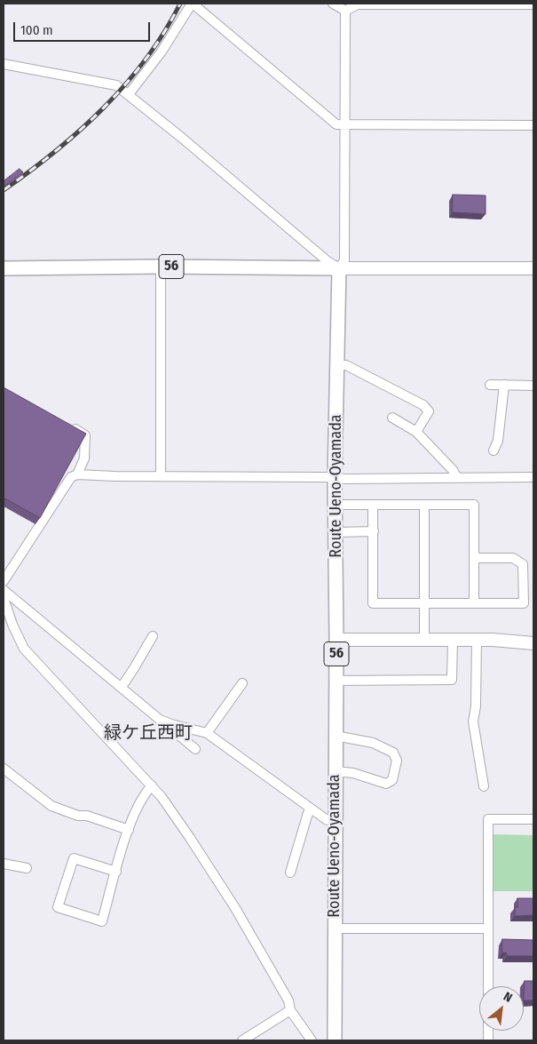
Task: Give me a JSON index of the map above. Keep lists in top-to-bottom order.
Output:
{
  "streets": {
    "main road": ["56", "Route Ueno-Oyamada"]
  },
  "crossings": [
    ["56", "Route Ueno-Oyamada"]
  ],
  "districts": ["緑ケ丘西町"],
  "scale_bar": "100 m",
  "north": "top right"
}
